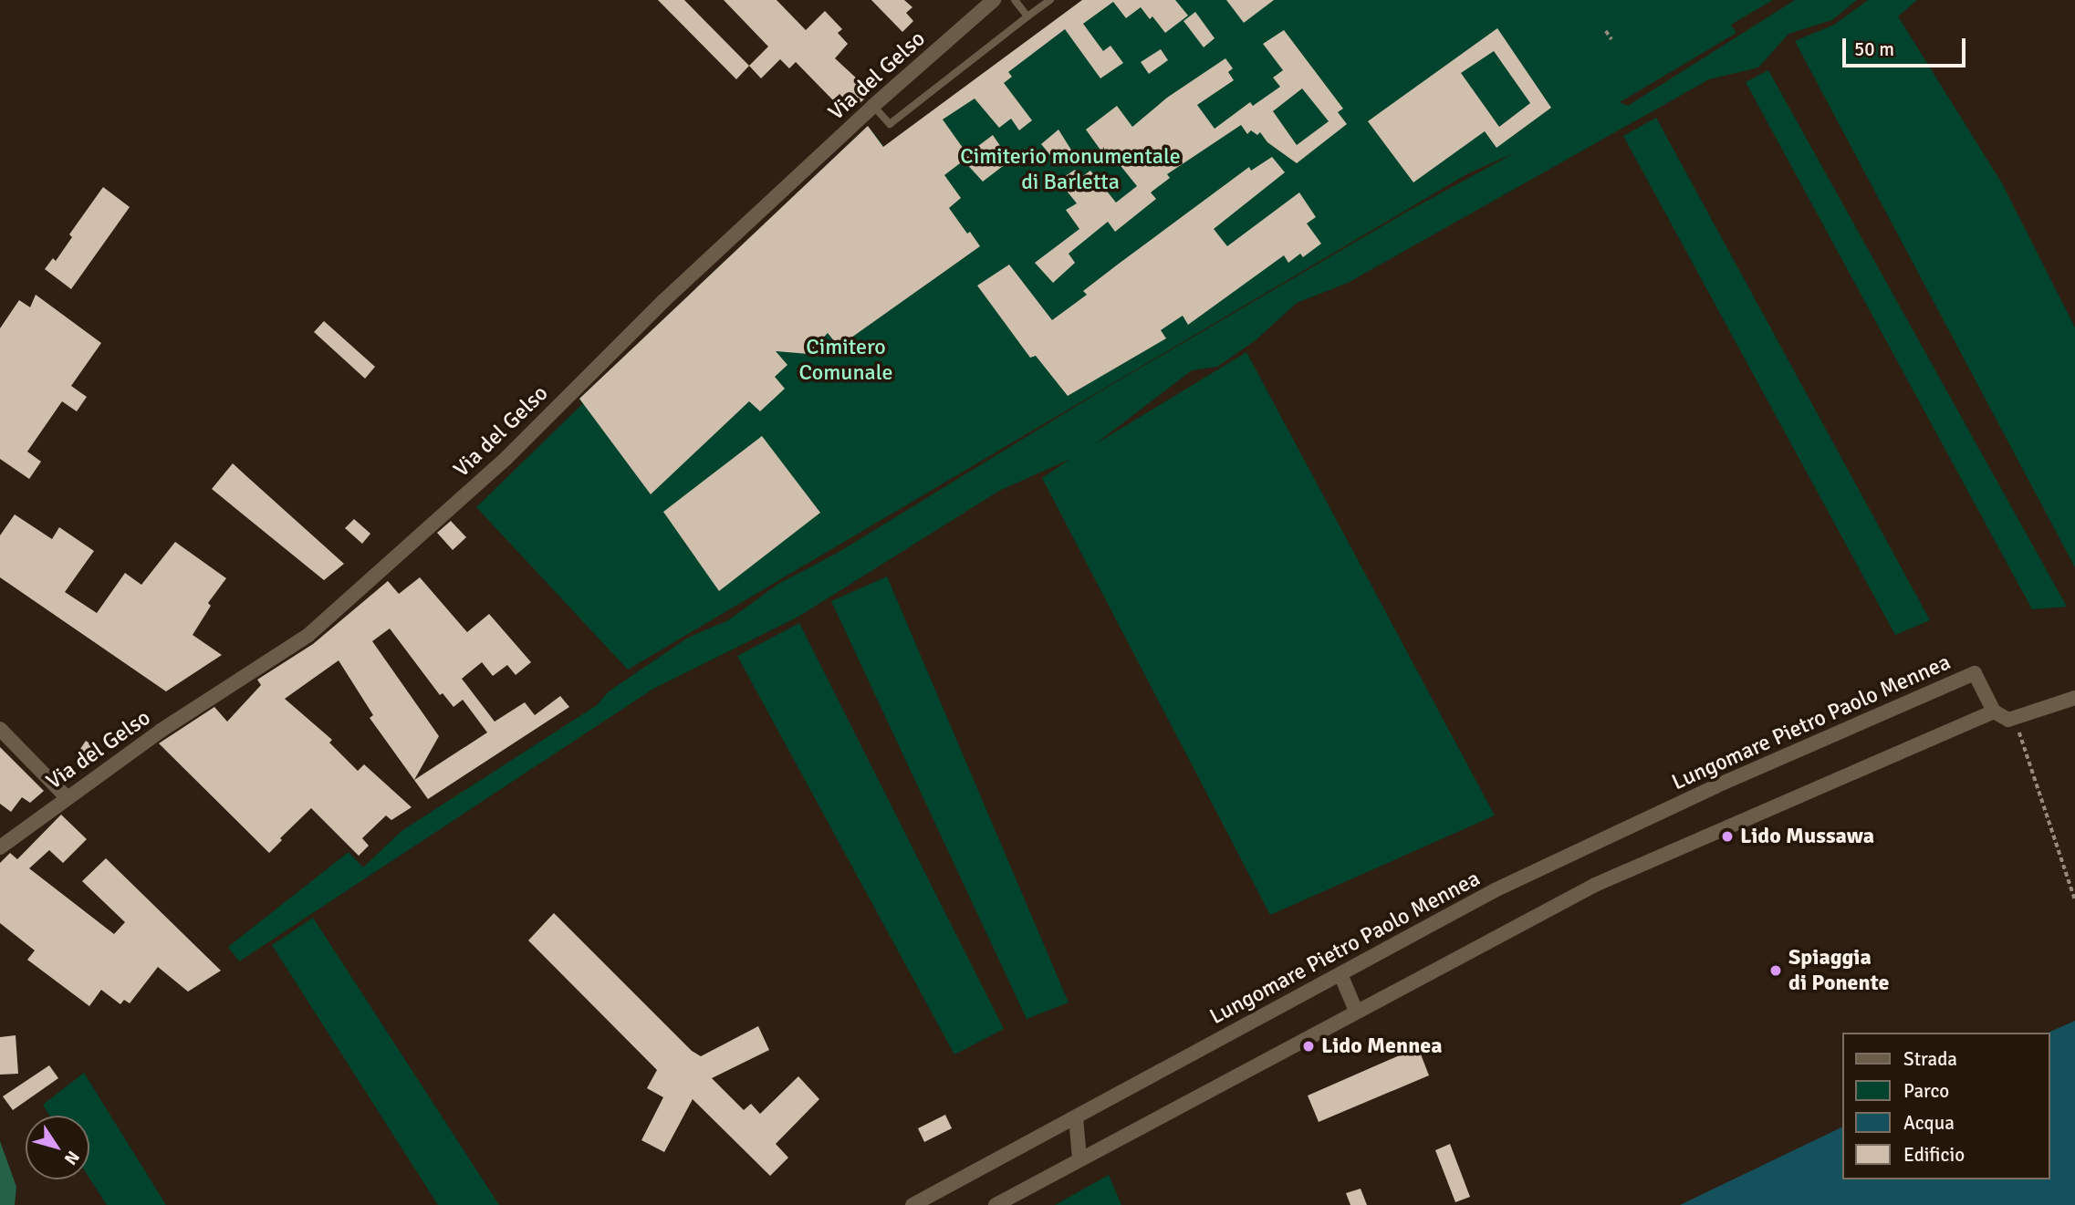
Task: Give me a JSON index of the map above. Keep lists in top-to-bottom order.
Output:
{
  "streets": {
    "street": ["Via del Gelso", "Lungomare Pietro Paolo Mennea"]
  },
  "parks": ["Cimiterio monumentale di Barletta", "Cimitero Comunale"],
  "places": ["Lido Mussawa", "Spiaggia di Ponente", "Lido Mennea"],
  "legend": [
    "Strada",
    "Parco",
    "Acqua",
    "Edificio"
  ],
  "scale_bar": "50 m",
  "north": "bottom right"
}
